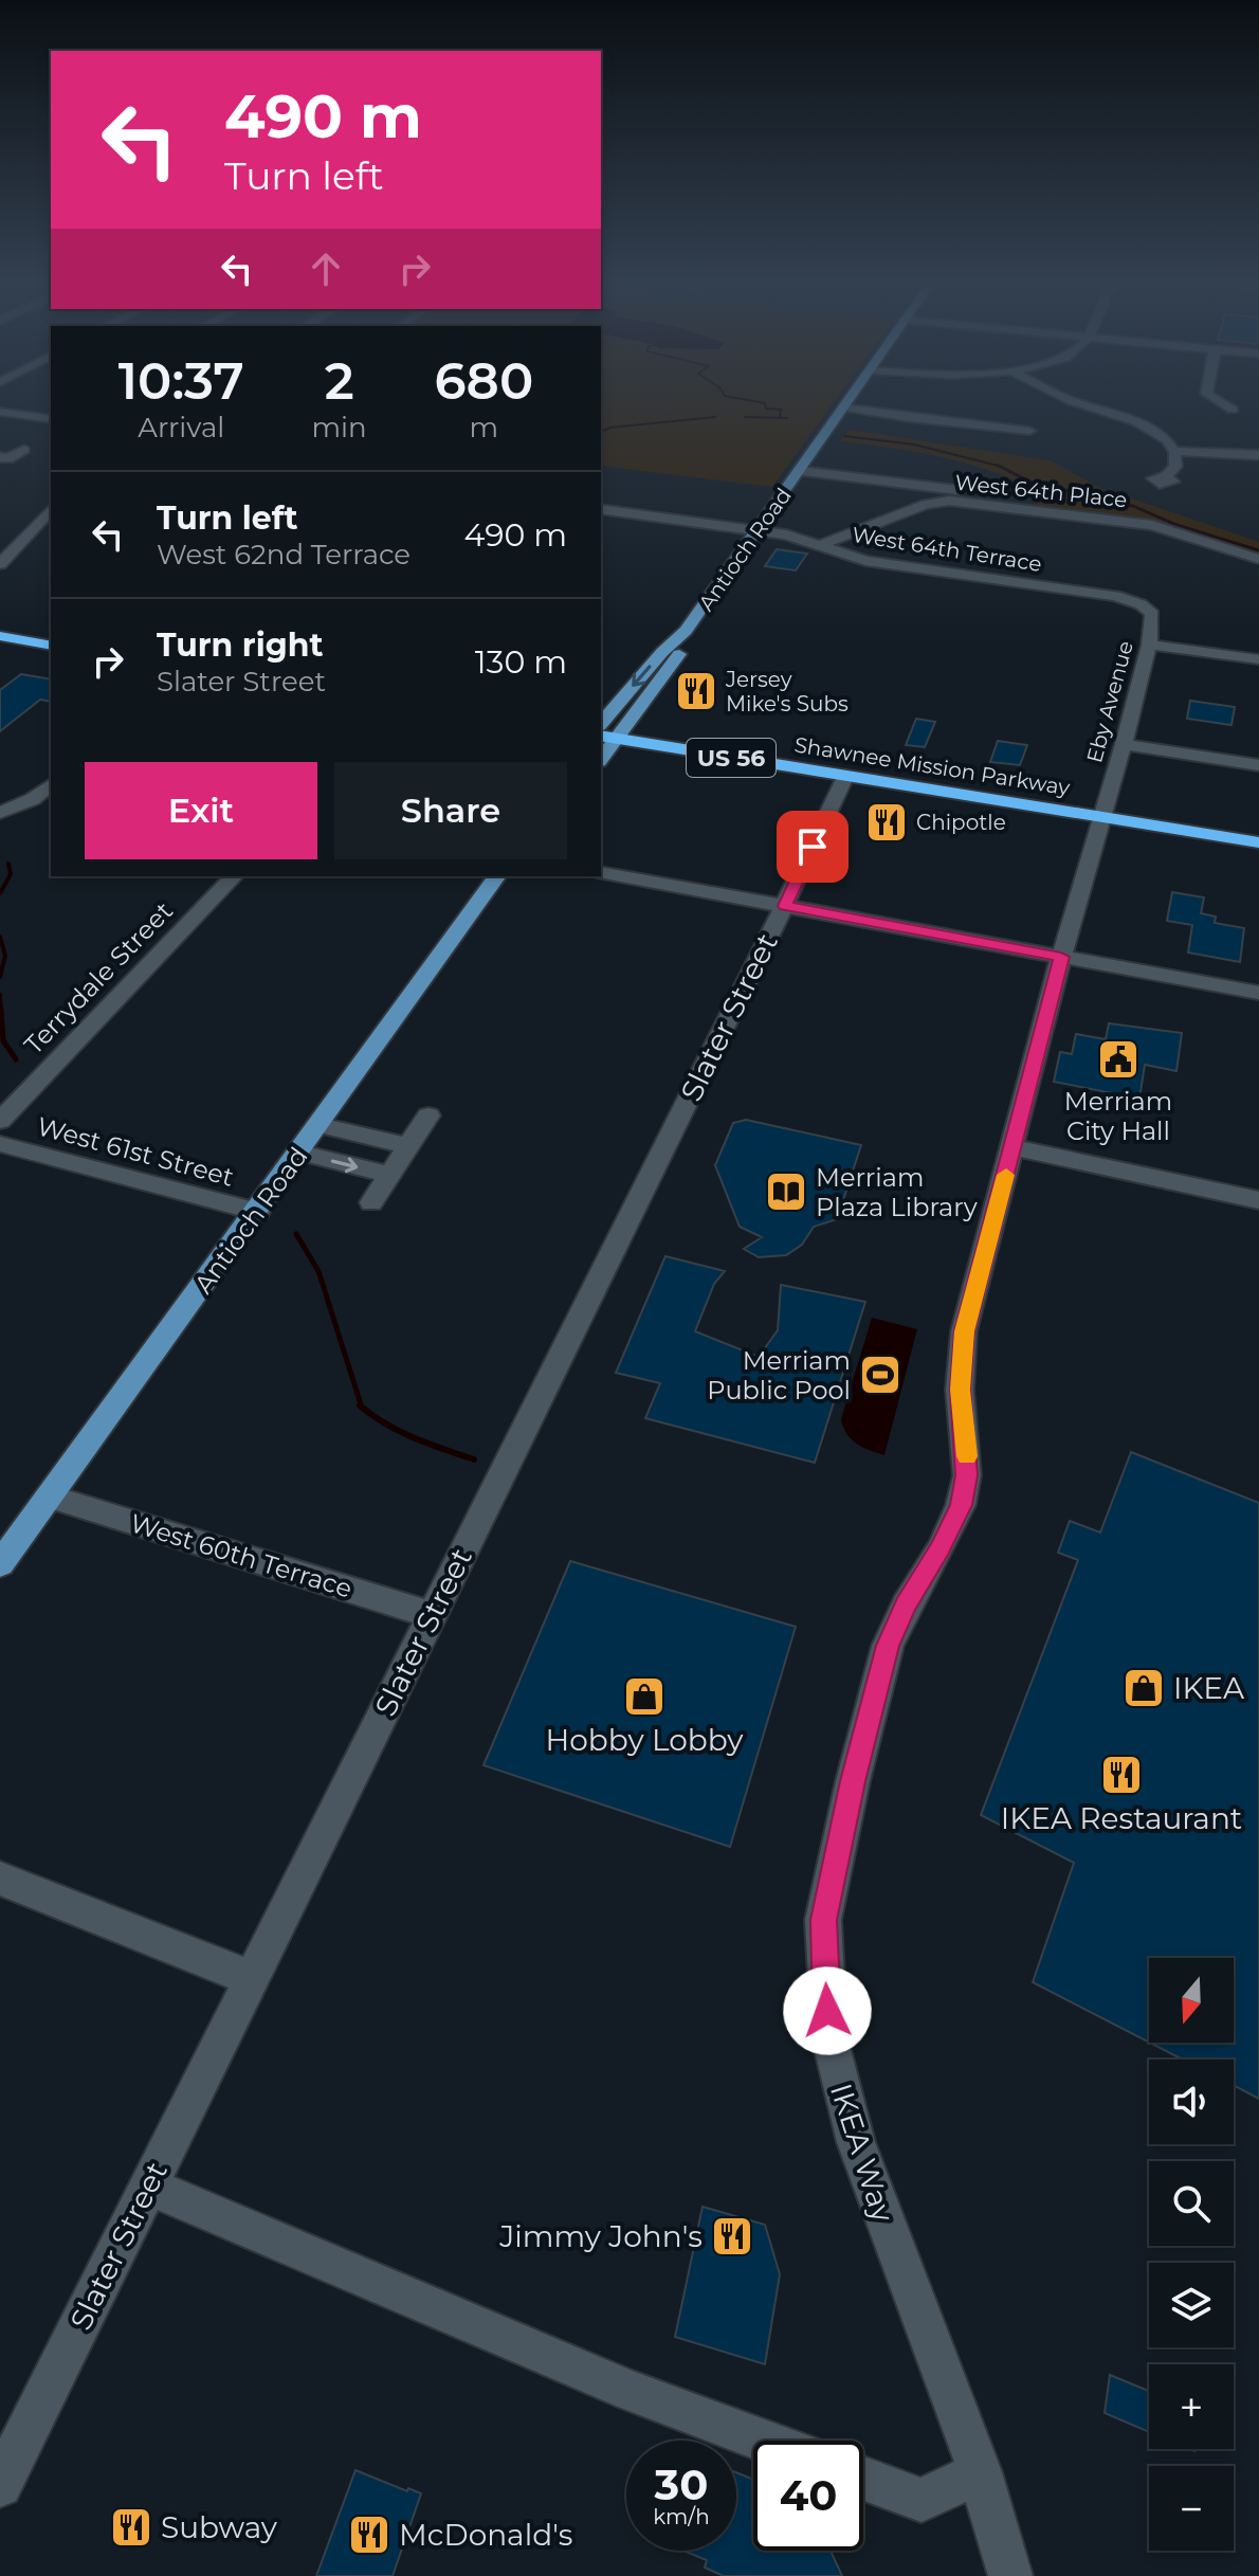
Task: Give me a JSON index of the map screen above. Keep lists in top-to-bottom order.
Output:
{
  "streets": {
    "highway": ["US 56", "Shawnee Mission Parkway"],
    "main road": ["Antioch Road"],
    "street": [
      "West 64th Place",
      "West 64th Terrace",
      "Eby Avenue",
      "Terrydale Street",
      "Slater Street",
      "West 61st Street",
      "West 60th Terrace",
      "IKEA Way"
    ]
  },
  "crossings": [
    ["West 64th Place", "West 64th Terrace"],
    ["Antioch Road", "West 64th Terrace"],
    ["Antioch Road", "Shawnee Mission Parkway"],
    ["Antioch Road", "West 61st Street"],
    ["Antioch Road", "West 60th Terrace"],
    ["West 64th Terrace", "Eby Avenue"],
    ["Eby Avenue", "Shawnee Mission Parkway"],
    ["Eby Avenue", "IKEA Way"],
    ["Shawnee Mission Parkway", "Slater Street"],
    ["Shawnee Mission Parkway", "IKEA Way"],
    ["Slater Street", "West 60th Terrace"]
  ],
  "places": {
    "restaurant": [
      "Jersey Mike's Subs",
      "Chipotle",
      "IKEA Restaurant",
      "Jimmy John's",
      "Subway",
      "McDonald's"
    ],
    "public building": ["Merriam City Hall"],
    "library": ["Merriam Plaza Library"],
    "sports": ["Merriam Public Pool"],
    "shop": ["IKEA", "Hobby Lobby"]
  },
  "north": "bottom",
  "page": {
    "turn": ["490 m", "Turn left"],
    "eta": [
      "10:37",
      "Arrival",
      "2",
      "min",
      "680",
      "m"
    ],
    "list": [
      {
        "name": "Turn left",
        "note": "West 62nd Terrace",
        "value": "490 m"
      },
      {
        "name": "Turn right",
        "note": "Slater Street",
        "value": "130 m"
      }
    ],
    "buttons": ["Exit", "Share"],
    "map_buttons": ["+", "−"],
    "speed": "30 km/h",
    "limit": "40"
  }
}
